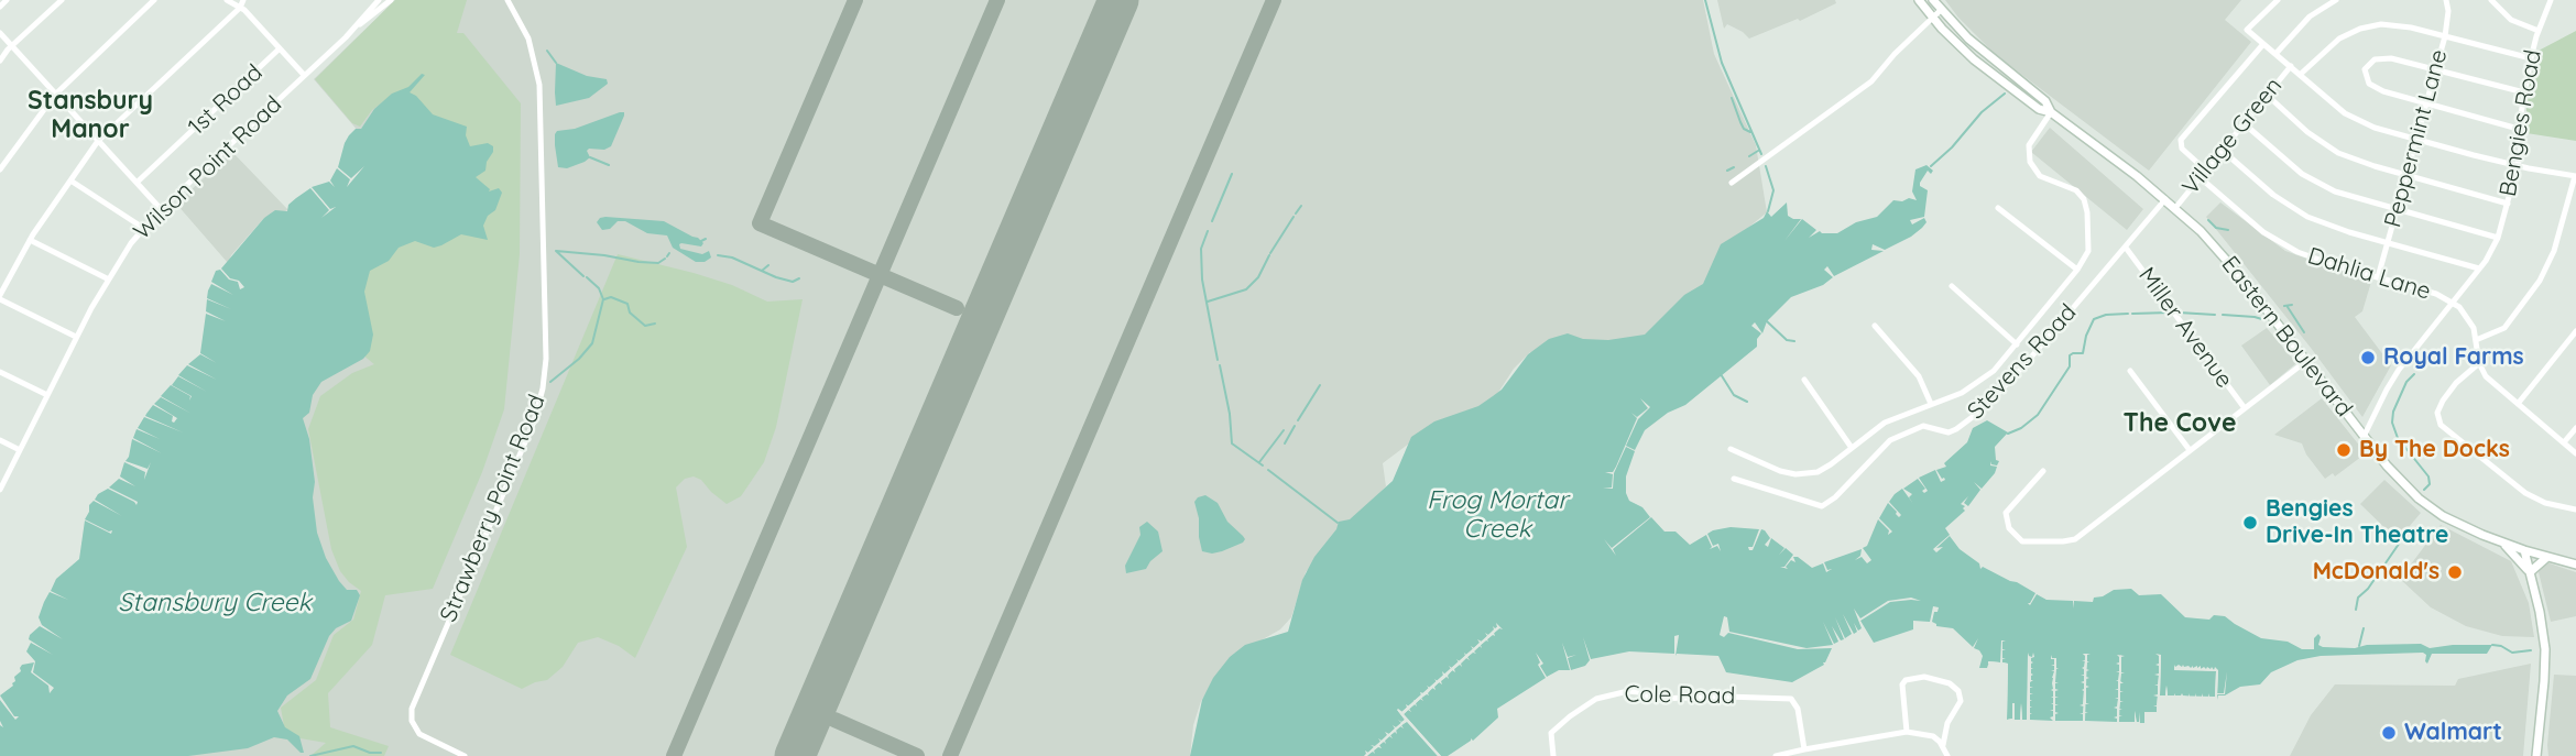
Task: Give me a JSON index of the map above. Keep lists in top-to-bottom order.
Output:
{
  "streets": {
    "main road": ["Eastern Boulevard"],
    "street": [
      "1st Road",
      "Bengies Road",
      "Village Green",
      "Peppermint Lane",
      "Wilson Point Road",
      "Dahlia Lane",
      "Miller Avenue",
      "Stevens Road",
      "Strawberry Point Road",
      "Cole Road"
    ]
  },
  "crossings": [
    ["Bengies Road", "Dahlia Lane"],
    ["Bengies Road", "Eastern Boulevard"],
    ["Village Green", "Dahlia Lane"],
    ["Village Green", "Eastern Boulevard"],
    ["Peppermint Lane", "Dahlia Lane"],
    ["Miller Avenue", "Stevens Road"],
    ["Eastern Boulevard", "Stevens Road"]
  ],
  "districts": ["Stansbury Manor", "The Cove"],
  "water": ["Frog Mortar Creek", "Stansbury Creek"],
  "places": [
    "Royal Farms",
    "By The Docks",
    "Bengies Drive-In Theatre",
    "McDonald's",
    "Walmart"
  ]
}
